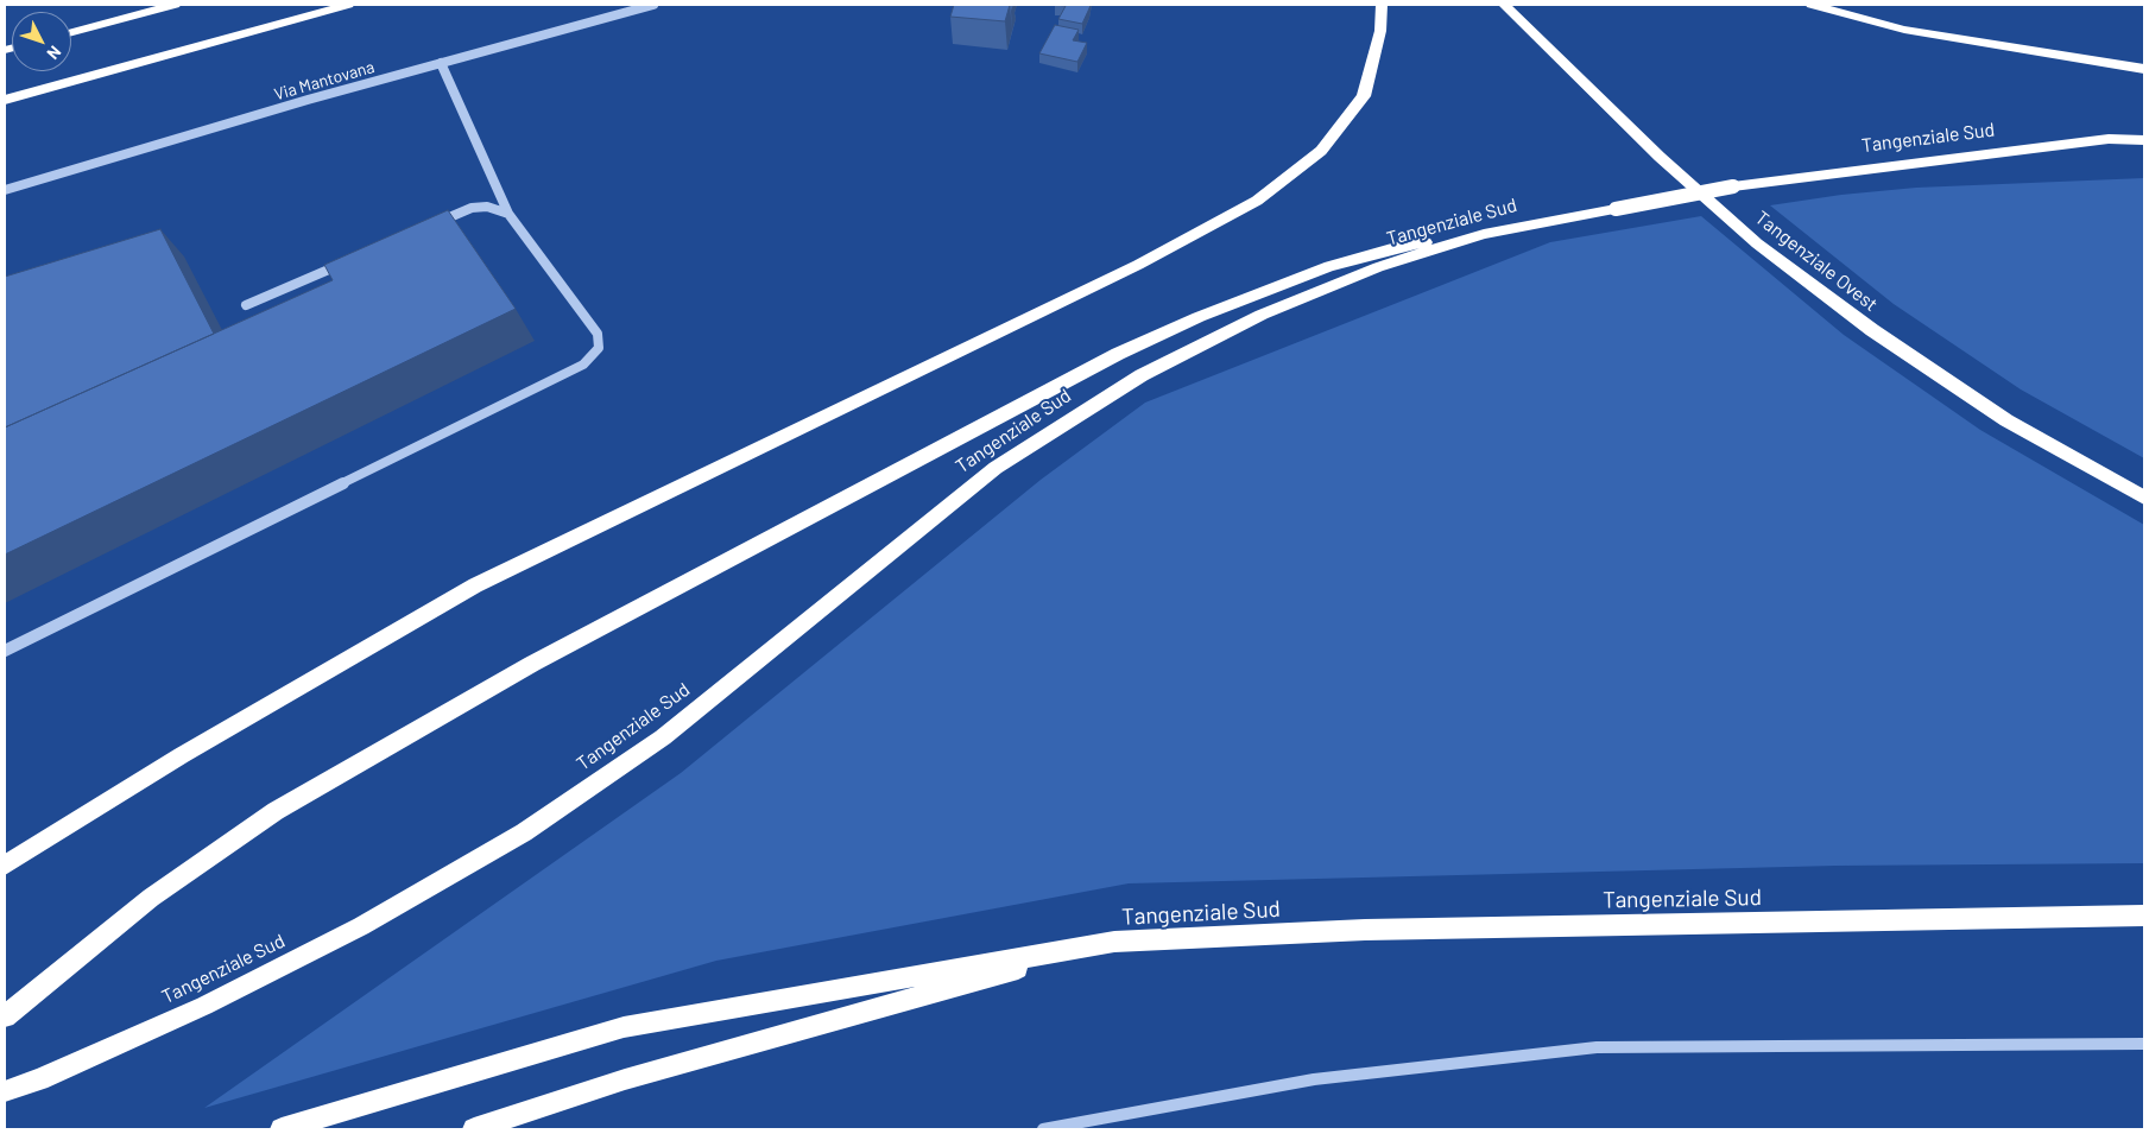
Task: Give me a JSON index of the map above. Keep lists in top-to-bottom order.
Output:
{
  "streets": {
    "highway": ["Tangenziale Sud", "Tangenziale Ovest"],
    "street": ["Via Mantovana"]
  },
  "north": "bottom right"
}
